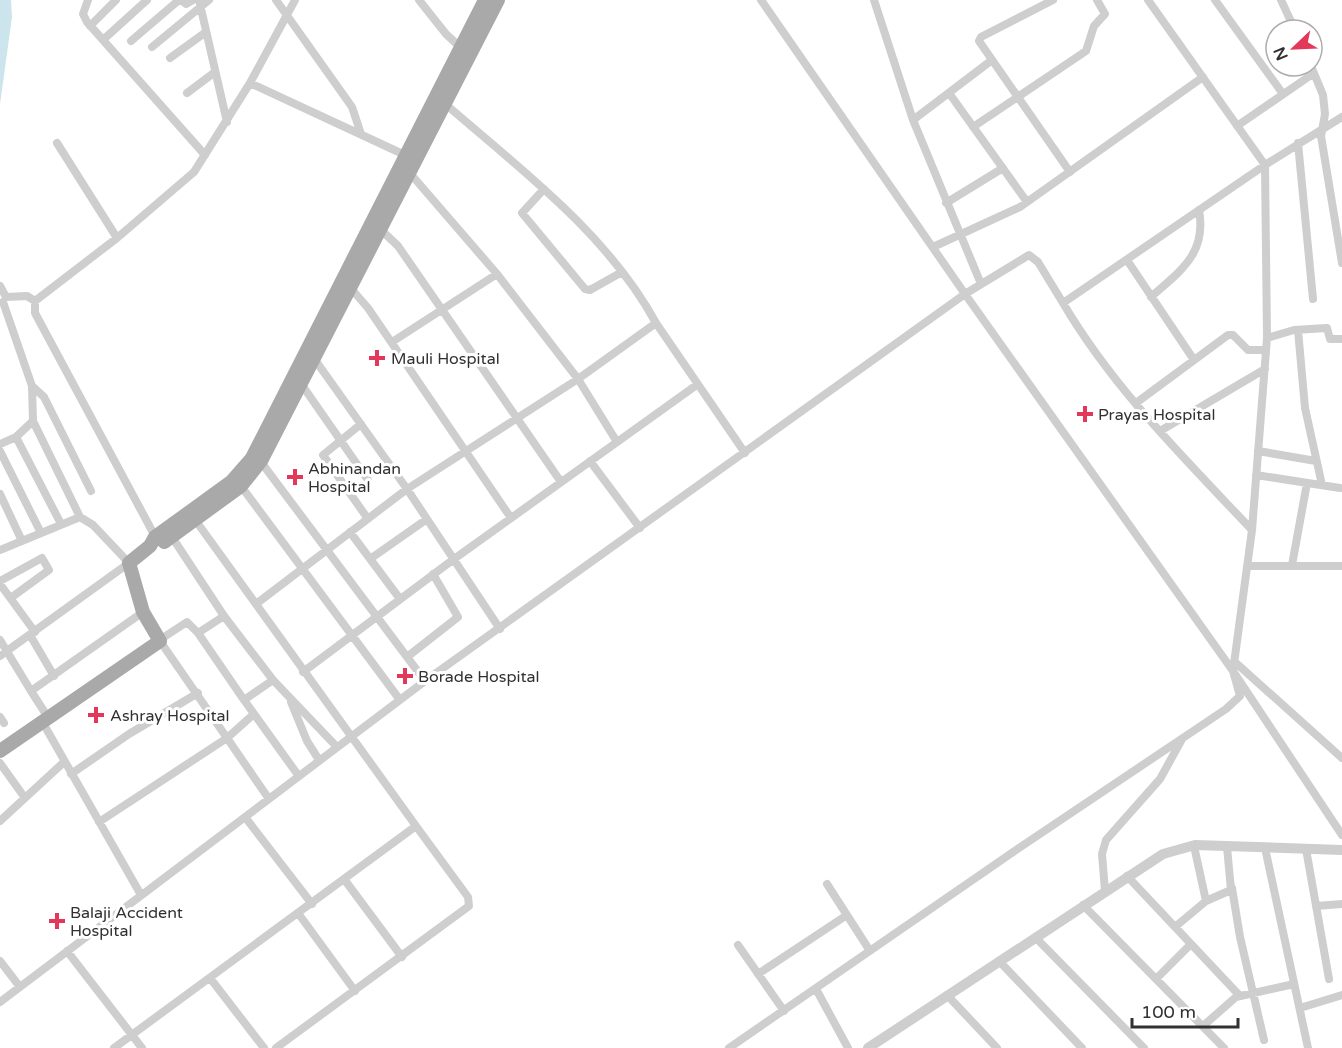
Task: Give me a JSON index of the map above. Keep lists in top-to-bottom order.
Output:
{
  "places": {
    "health": [
      "Mauli Hospital",
      "Prayas Hospital",
      "Abhinandan Hospital",
      "Borade Hospital",
      "Ashray Hospital",
      "Balaji Accident Hospital"
    ]
  },
  "scale_bar": "100 m",
  "north": "bottom left"
}
